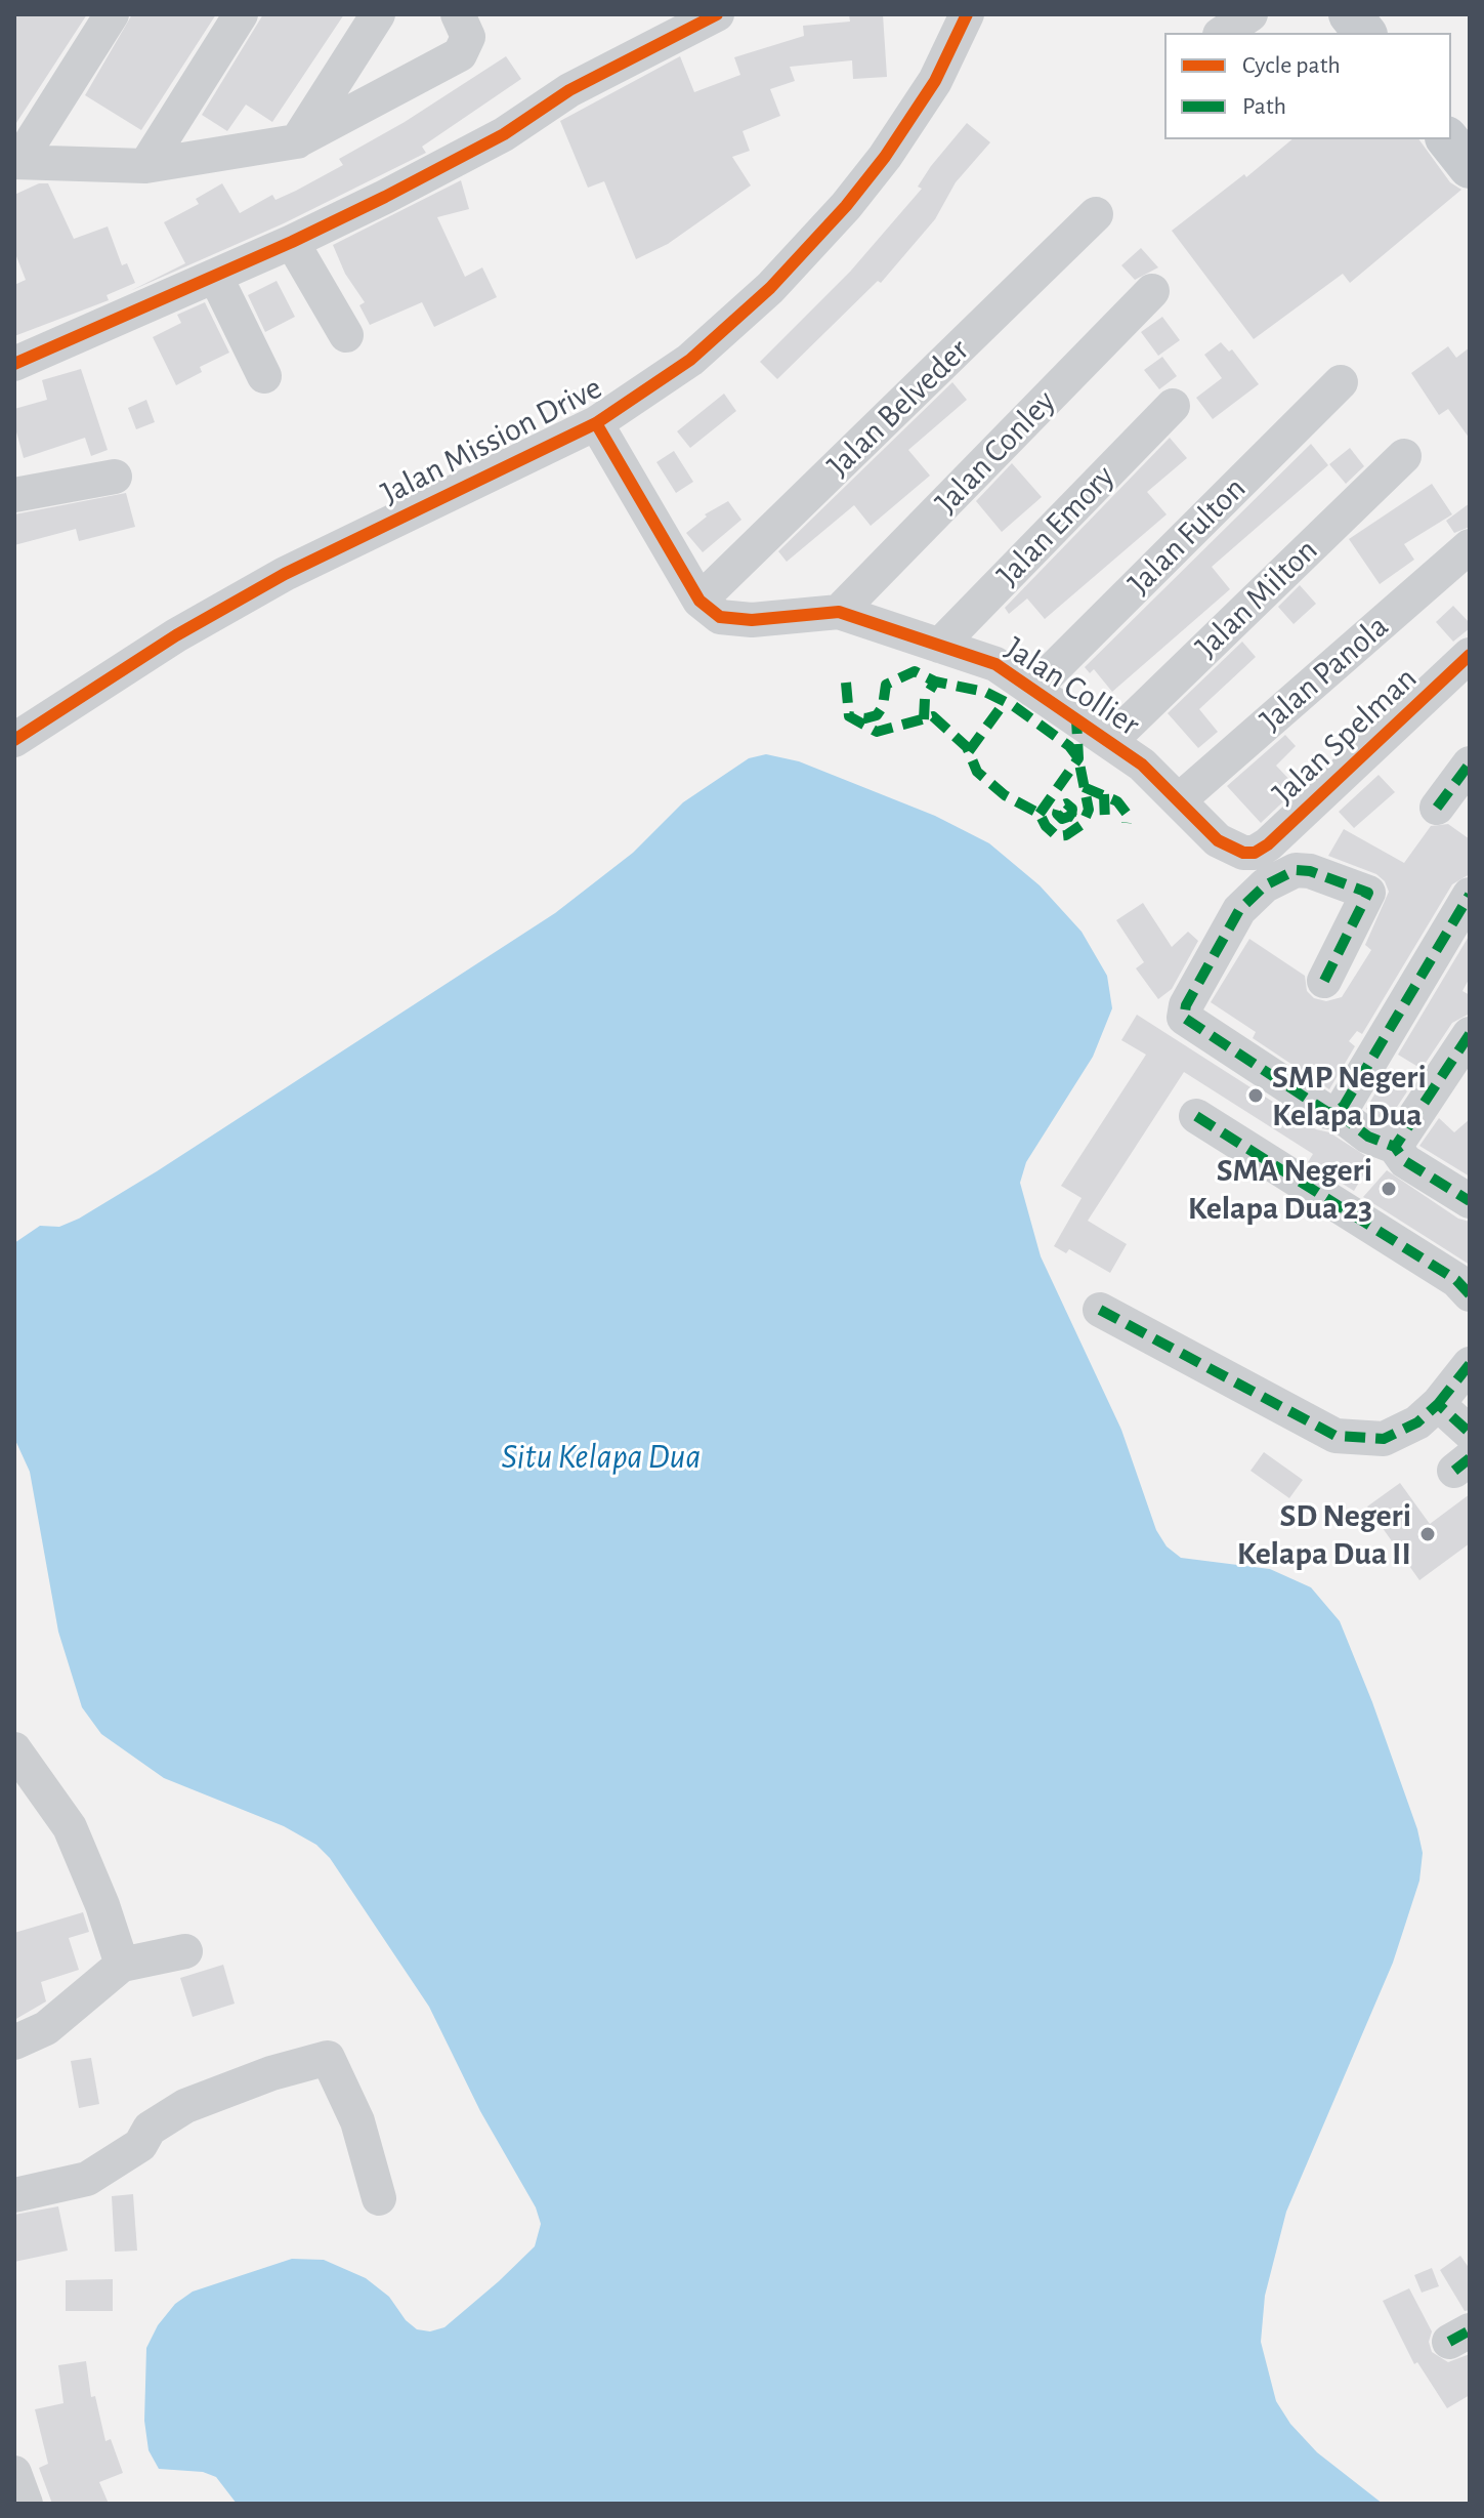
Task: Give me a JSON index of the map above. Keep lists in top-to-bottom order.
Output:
{
  "streets": {
    "street": [
      "Jalan Belveder",
      "Jalan Mission Drive",
      "Jalan Conley",
      "Jalan Emory",
      "Jalan Fulton",
      "Jalan Milton",
      "Jalan Panola",
      "Jalan Collier",
      "Jalan Spelman"
    ]
  },
  "crossings": [
    ["Jalan Belveder", "Jalan Collier"],
    ["Jalan Conley", "Jalan Collier"],
    ["Jalan Emory", "Jalan Collier"],
    ["Jalan Fulton", "Jalan Collier"],
    ["Jalan Milton", "Jalan Collier"],
    ["Jalan Panola", "Jalan Collier"],
    ["Jalan Collier", "Jalan Spelman"]
  ],
  "water": ["Situ Kelapa Dua"],
  "places": ["SMP Negeri Kelapa Dua", "SMA Negeri Kelapa Dua 23", "SD Negeri Kelapa Dua II"],
  "legend": ["Cycle path", "Path"]
}
